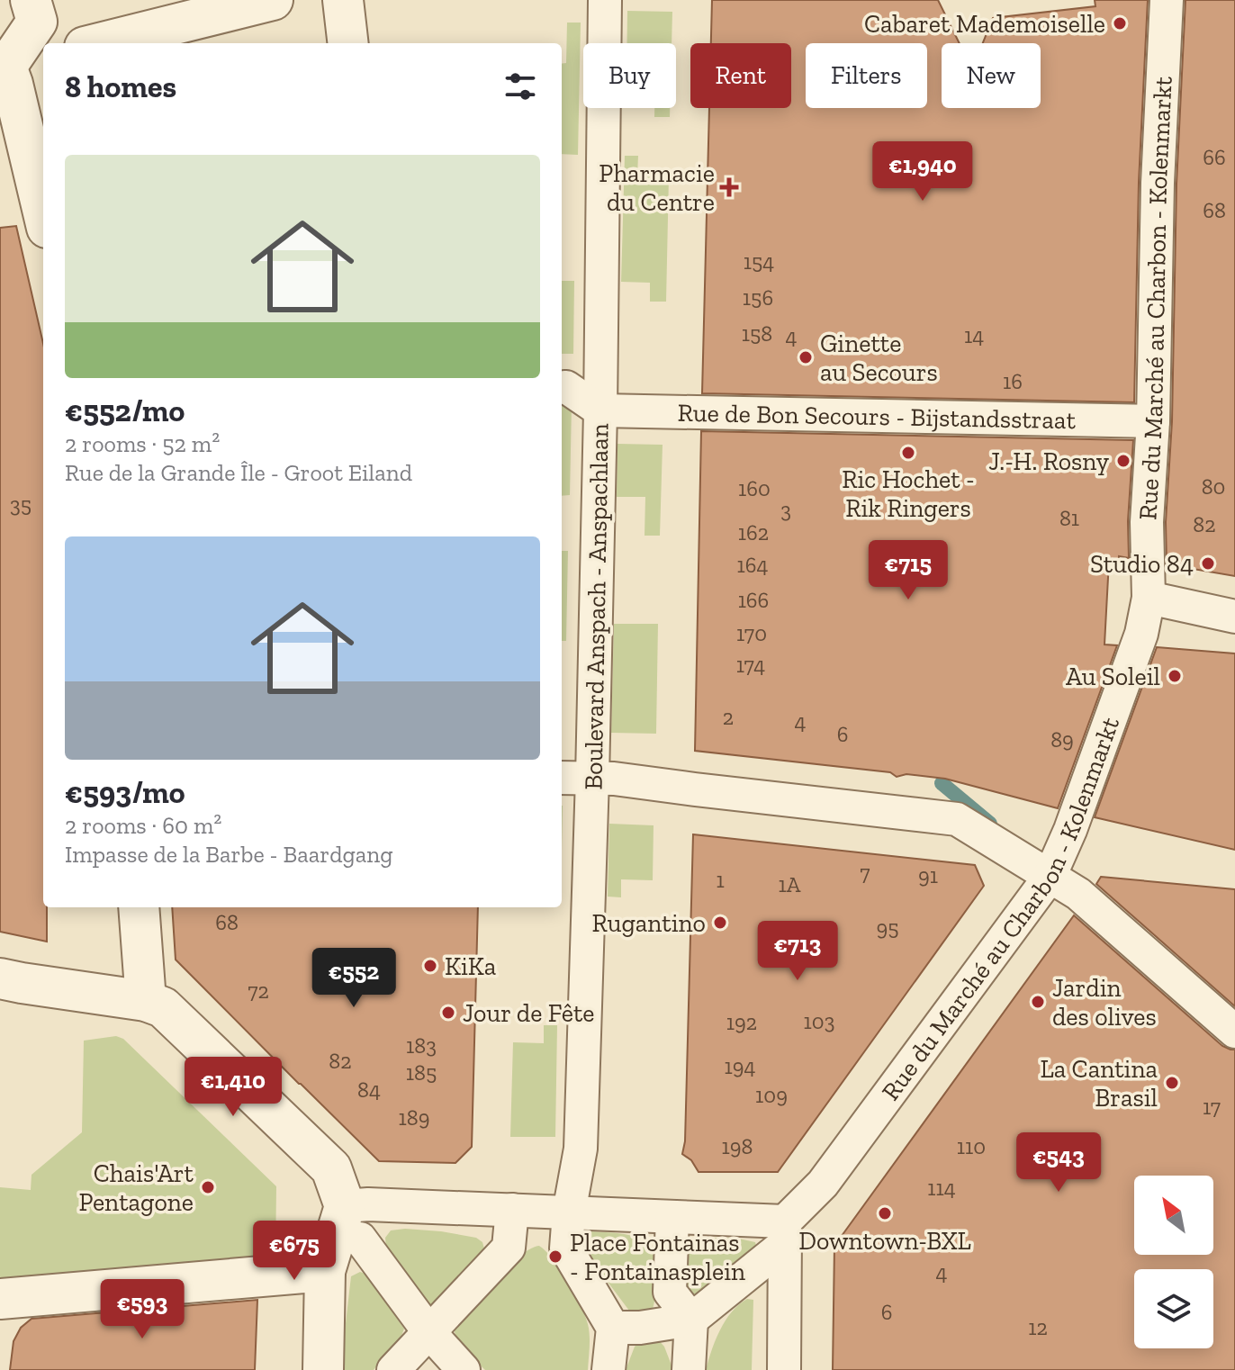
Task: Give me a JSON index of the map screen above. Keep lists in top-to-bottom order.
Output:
{
  "streets": {
    "street": ["Rue du Marché au Charbon - Kolenmarkt", "Rue de Bon Secours - Bijstandsstraat", "Boulevard Anspach - Anspachlaan"]
  },
  "crossings": [
    ["Rue du Marché au Charbon - Kolenmarkt", "Rue de Bon Secours - Bijstandsstraat"],
    ["Rue de Bon Secours - Bijstandsstraat", "Boulevard Anspach - Anspachlaan"]
  ],
  "places": {
    "other": [
      "Cabaret Mademoiselle",
      "Ginette au Secours",
      "Ric Hochet - Rik Ringers",
      "J.-H. Rosny",
      "Studio 84",
      "Au Soleil",
      "Rugantino",
      "KiKa",
      "Jardin des olives",
      "Jour de Fête",
      "La Cantina Brasil",
      "Chais'Art Pentagone",
      "Downtown-BXL",
      "Place Fontainas - Fontainasplein"
    ],
    "health": ["Pharmacie du Centre"]
  },
  "house_numbers": [
    "66",
    "68",
    "154",
    "156",
    "158",
    "14",
    "4",
    "16",
    "80",
    "160",
    "35",
    "3",
    "81",
    "82",
    "162",
    "164",
    "166",
    "170",
    "174",
    "2",
    "4",
    "6",
    "89",
    "7",
    "91",
    "1",
    "1A",
    "68",
    "95",
    "72",
    "103",
    "192",
    "183",
    "82",
    "194",
    "185",
    "84",
    "109",
    "17",
    "189",
    "198",
    "110",
    "114",
    "4",
    "6",
    "12"
  ],
  "north": "top left",
  "page": {
    "chip": [
      "Buy",
      "Rent",
      "Filters",
      "New"
    ],
    "heading": "8 homes",
    "list": [
      {
        "name": "€552/mo",
        "note": "2 rooms · 52 m² · Rue de la Grande Île - Groot Eiland"
      },
      {
        "name": "€593/mo",
        "note": "2 rooms · 60 m² · Impasse de la Barbe - Baardgang"
      }
    ],
    "price": [
      "€1,940",
      "€715",
      "€713",
      "€552",
      "€1,410",
      "€543",
      "€675",
      "€593"
    ]
  }
}
